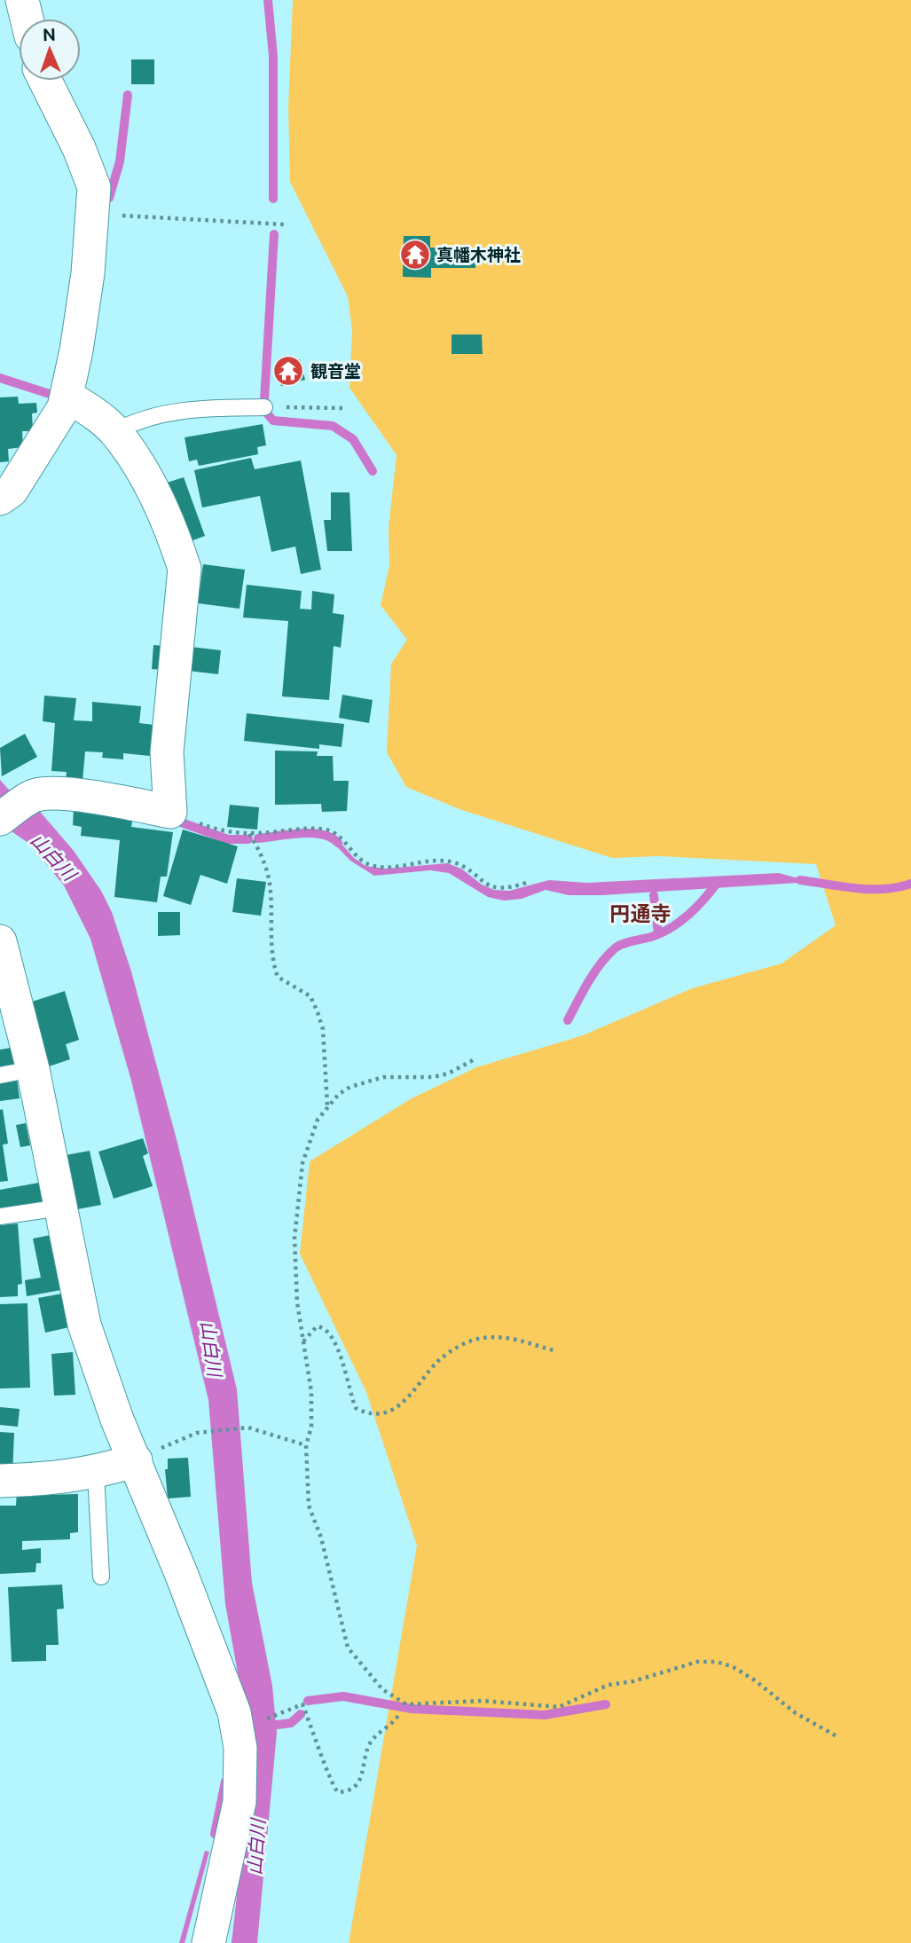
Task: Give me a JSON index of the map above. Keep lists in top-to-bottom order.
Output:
{
  "districts": ["円通寺"],
  "water": ["山白川"],
  "places": {
    "temple": ["真幡木神社", "観音堂"]
  },
  "north": "top"
}
